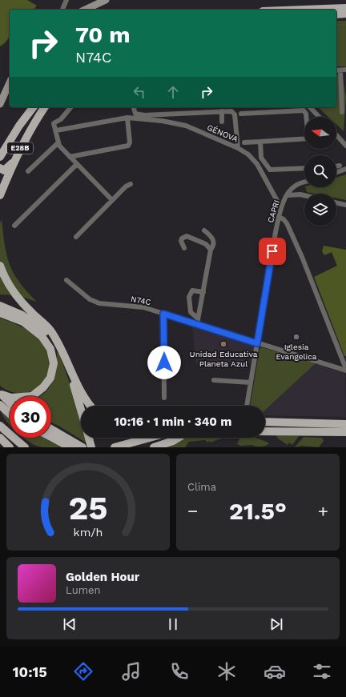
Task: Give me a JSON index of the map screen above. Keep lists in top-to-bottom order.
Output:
{
  "streets": {
    "main road": ["E28B"],
    "street": ["GÉNOVA", "CAPRI", "N74C"]
  },
  "crossings": [
    ["GÉNOVA", "CAPRI"],
    ["CAPRI", "N74C"]
  ],
  "places": ["Iglesia Evangelica", "Unidad Educativa Planeta Azul"],
  "north": "left",
  "page": {
    "turn": ["70 m", "N74C"],
    "limit": "30",
    "trip": "10:16 · 1 min · 340 m",
    "tile": "Clima",
    "heat": ["−", "21.5°", "+"],
    "song": ["Golden Hour", "Lumen"],
    "tabs": "10:15",
    "gauge": ["25", "km/h"]
  }
}
